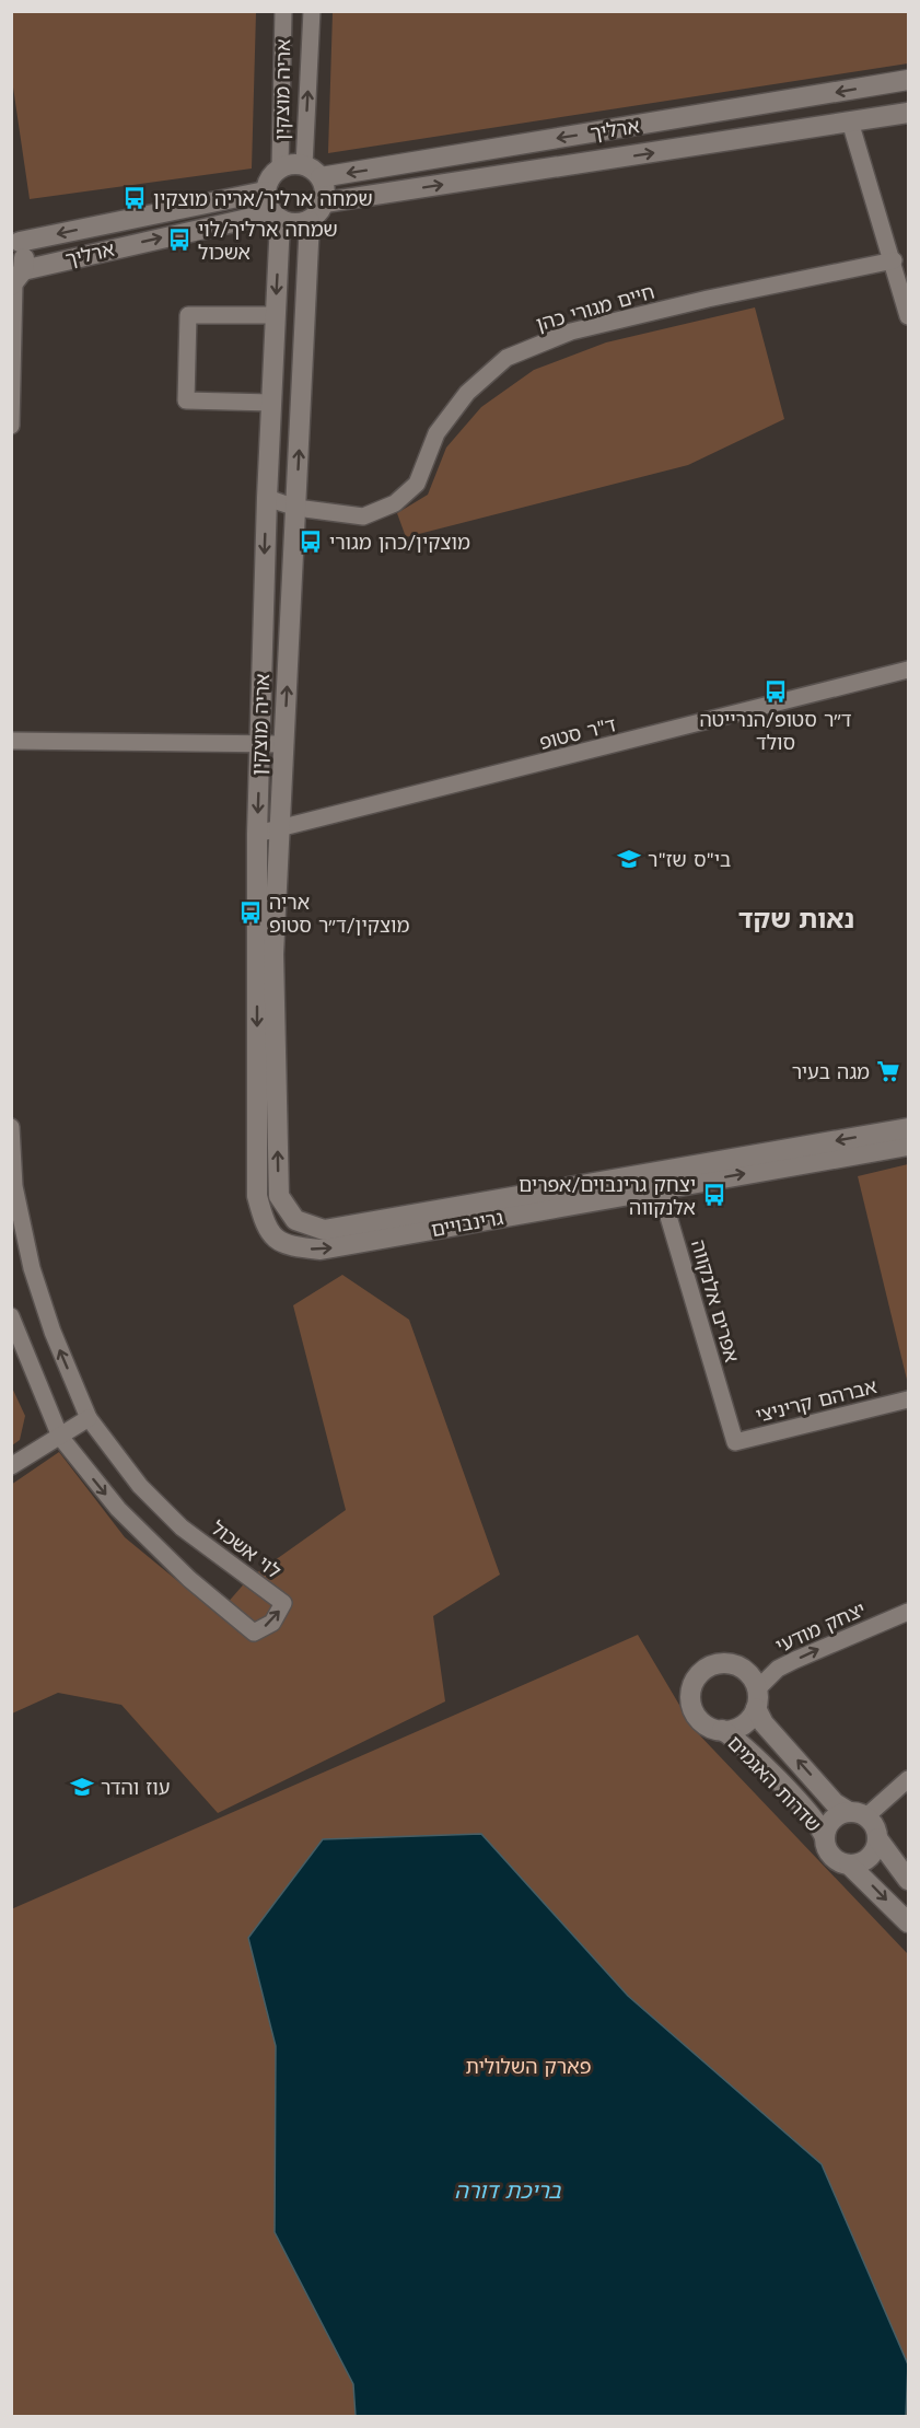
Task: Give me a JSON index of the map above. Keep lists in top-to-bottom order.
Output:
{
  "streets": {
    "street": [
      "אריה מוצקין",
      "ארליך",
      "חיים מגורי כהן",
      "ד\"ר סטופ",
      "גרינבויים",
      "אפרים אלנקווה",
      "אברהם קריניצי",
      "לוי אשכול",
      "יצחק מודעי",
      "שדרות האגמים"
    ]
  },
  "crossings": [
    ["אריה מוצקין", "ארליך"],
    ["אריה מוצקין", "חיים מגורי כהן"],
    ["אריה מוצקין", "ד\"ר סטופ"],
    ["אריה מוצקין", "גרינבויים"],
    ["גרינבויים", "אפרים אלנקווה"],
    ["אפרים אלנקווה", "אברהם קריניצי"],
    ["יצחק מודעי", "שדרות האגמים"]
  ],
  "one_way": ["יצחק מודעי"],
  "districts": ["נאות שקד"],
  "water": ["בריכת דורה"],
  "parks": ["פארק השלולית"],
  "places": {
    "bus stop": [
      "שמחה ארליך/אריה מוצקין",
      "שמחה ארליך/לוי אשכול",
      "מוצקין/כהן מגורי",
      "ד״ר סטופ/הנרייטה סולד",
      "אריה מוצקין/ד״ר סטופ",
      "יצחק גרינבוים/אפרים אלנקווה"
    ],
    "school or university": ["בי\"ס שז\"ר", "עוז והדר"],
    "supermarket": ["מגה בעיר"]
  }
}
